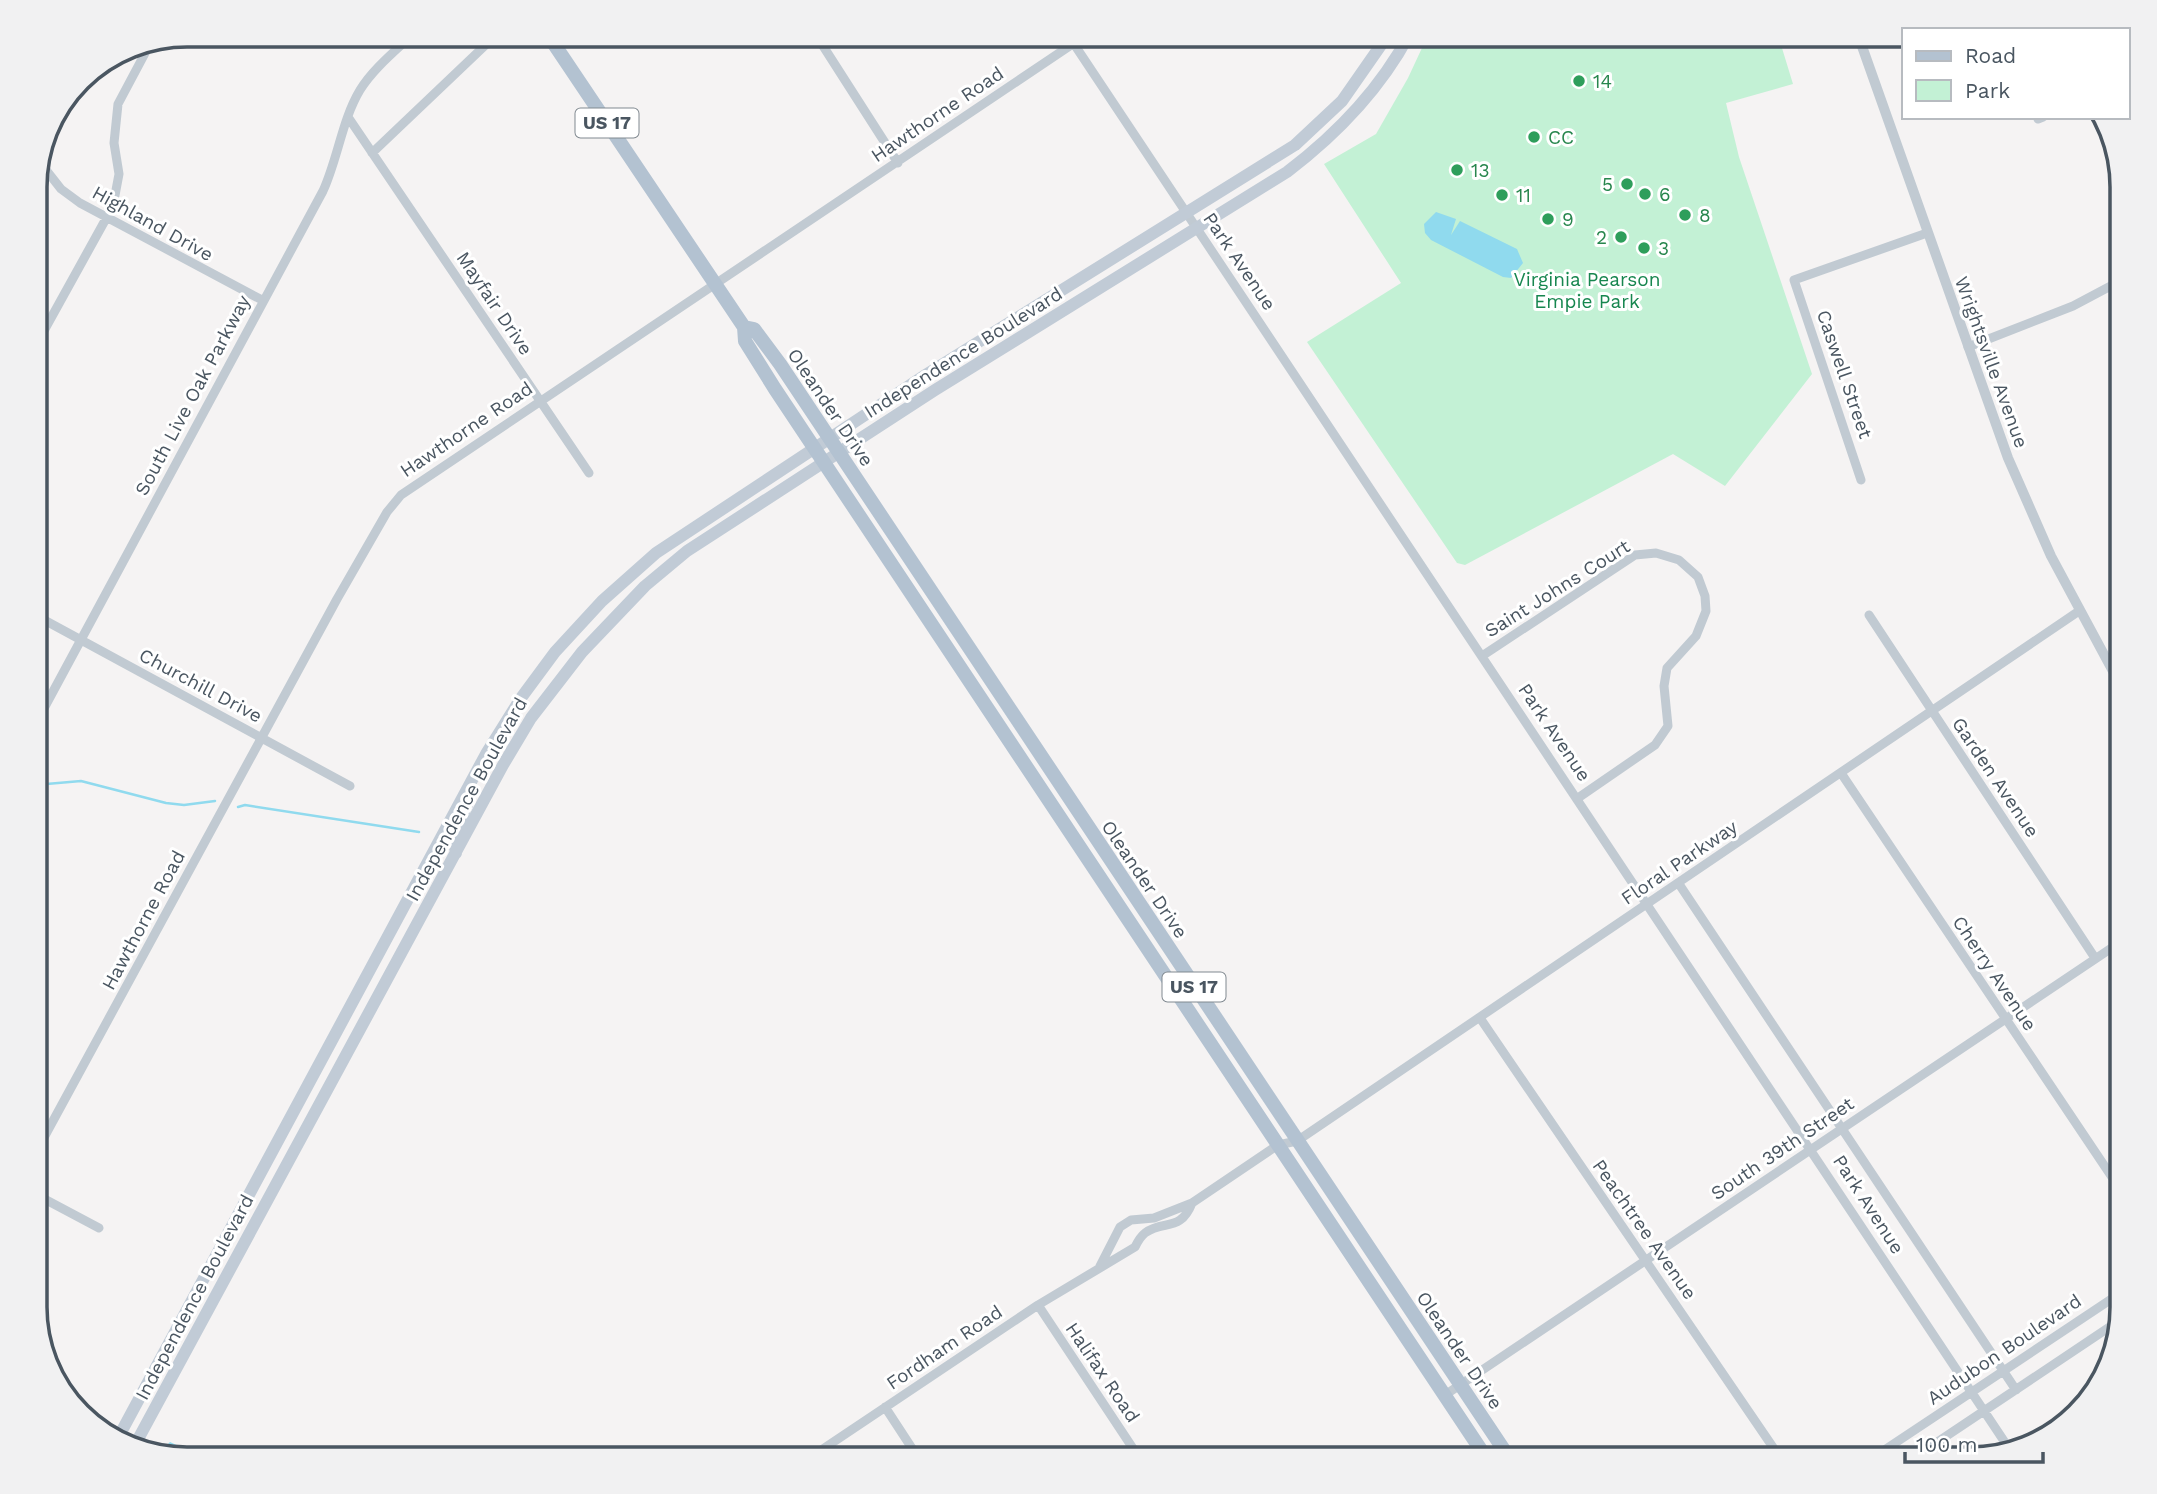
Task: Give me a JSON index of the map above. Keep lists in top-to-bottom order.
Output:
{
  "streets": {
    "main road": ["US 17", "Independence Boulevard", "Oleander Drive"],
    "street": [
      "Hawthorne Road",
      "Highland Drive",
      "Park Avenue",
      "Mayfair Drive",
      "Wrightsville Avenue",
      "Caswell Street",
      "South Live Oak Parkway",
      "Saint Johns Court",
      "Churchill Drive",
      "Garden Avenue",
      "Floral Parkway",
      "Cherry Avenue",
      "South 39th Street",
      "Peachtree Avenue",
      "Fordham Road",
      "Audubon Boulevard",
      "Halifax Road"
    ]
  },
  "crossings": [
    ["Hawthorne Road", "Mayfair Drive"],
    ["Hawthorne Road", "Oleander Drive"],
    ["Hawthorne Road", "Churchill Drive"],
    ["Highland Drive", "South Live Oak Parkway"],
    ["Park Avenue", "Independence Boulevard"],
    ["Park Avenue", "Saint Johns Court"],
    ["Park Avenue", "Floral Parkway"],
    ["Park Avenue", "South 39th Street"],
    ["Park Avenue", "Audubon Boulevard"],
    ["Independence Boulevard", "Oleander Drive"],
    ["Wrightsville Avenue", "Caswell Street"],
    ["Wrightsville Avenue", "Floral Parkway"],
    ["South Live Oak Parkway", "Churchill Drive"],
    ["Oleander Drive", "Floral Parkway"],
    ["Oleander Drive", "South 39th Street"],
    ["Oleander Drive", "Fordham Road"],
    ["Garden Avenue", "Floral Parkway"],
    ["Garden Avenue", "South 39th Street"],
    ["Floral Parkway", "Cherry Avenue"],
    ["Floral Parkway", "Peachtree Avenue"],
    ["Floral Parkway", "Fordham Road"],
    ["Cherry Avenue", "South 39th Street"],
    ["South 39th Street", "Peachtree Avenue"],
    ["Fordham Road", "Halifax Road"]
  ],
  "parks": ["Virginia Pearson Empie Park"],
  "places": [
    "14",
    "CC",
    "13",
    "5",
    "6",
    "11",
    "8",
    "9",
    "2",
    "3"
  ],
  "legend": ["Road", "Park"],
  "scale_bar": "100 m"
}
